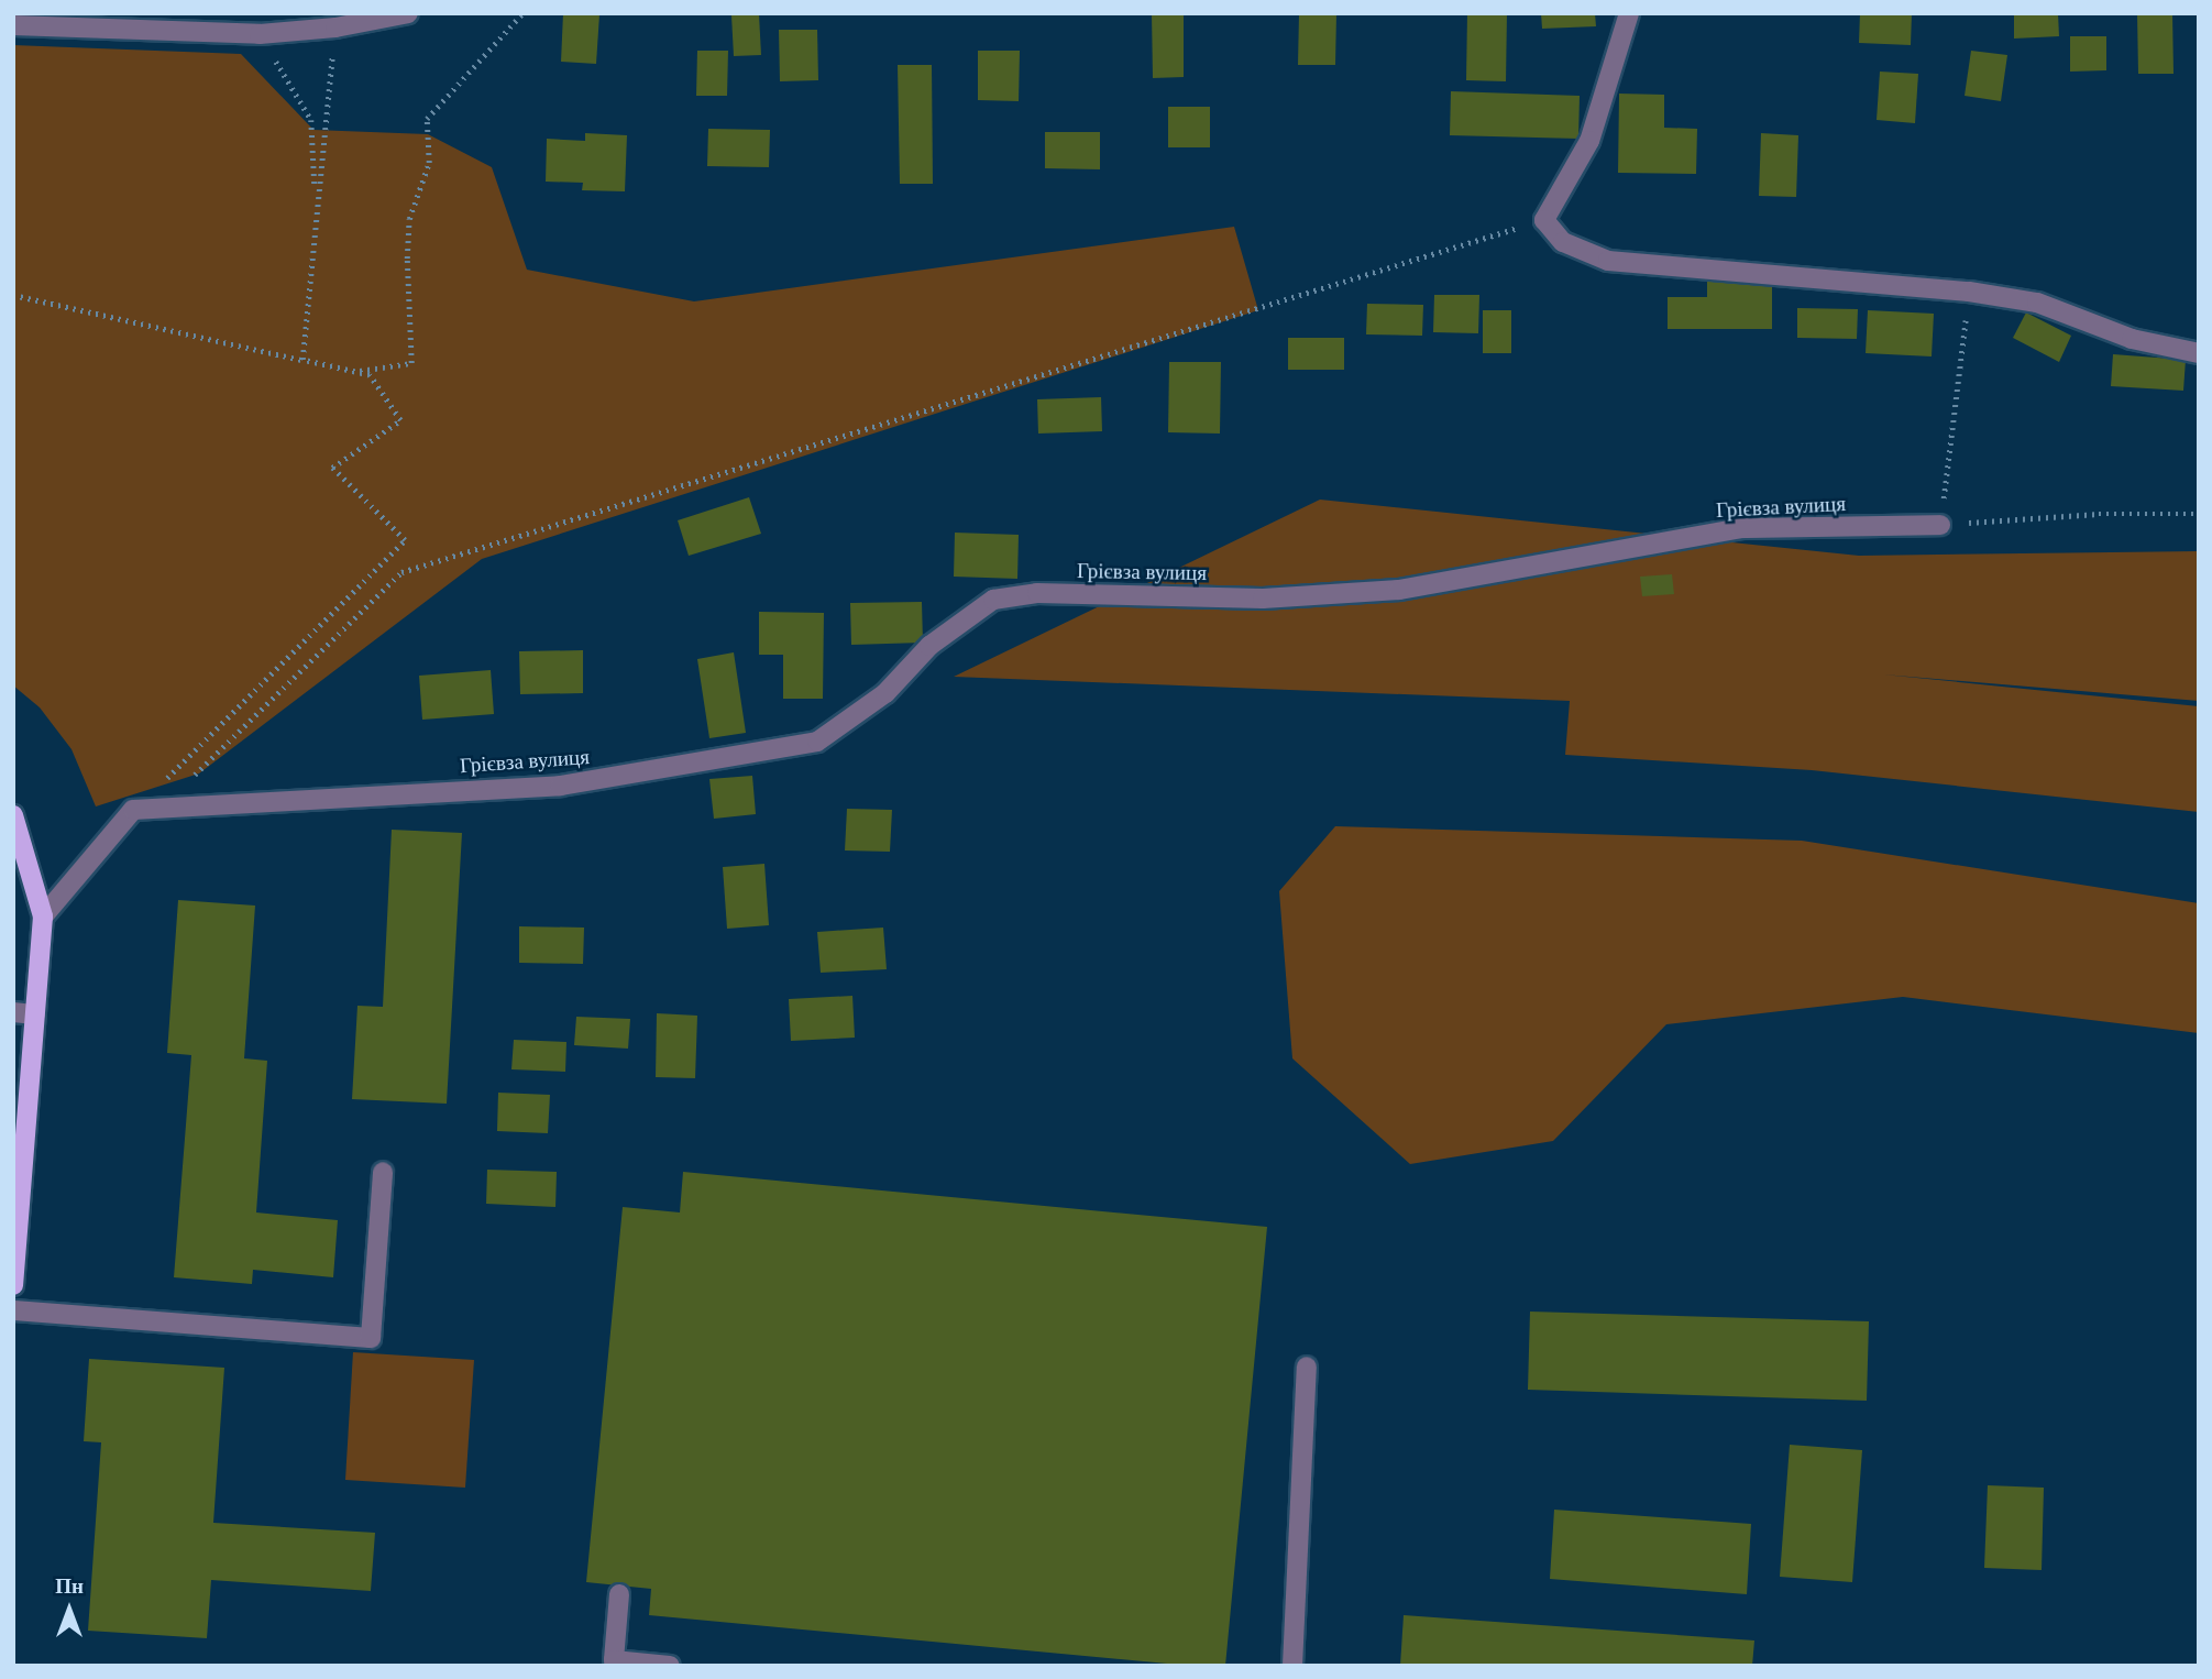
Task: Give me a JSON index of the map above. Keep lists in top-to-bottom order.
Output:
{
  "streets": {
    "street": ["Грієвза вулиця"]
  },
  "north": "top"
}
